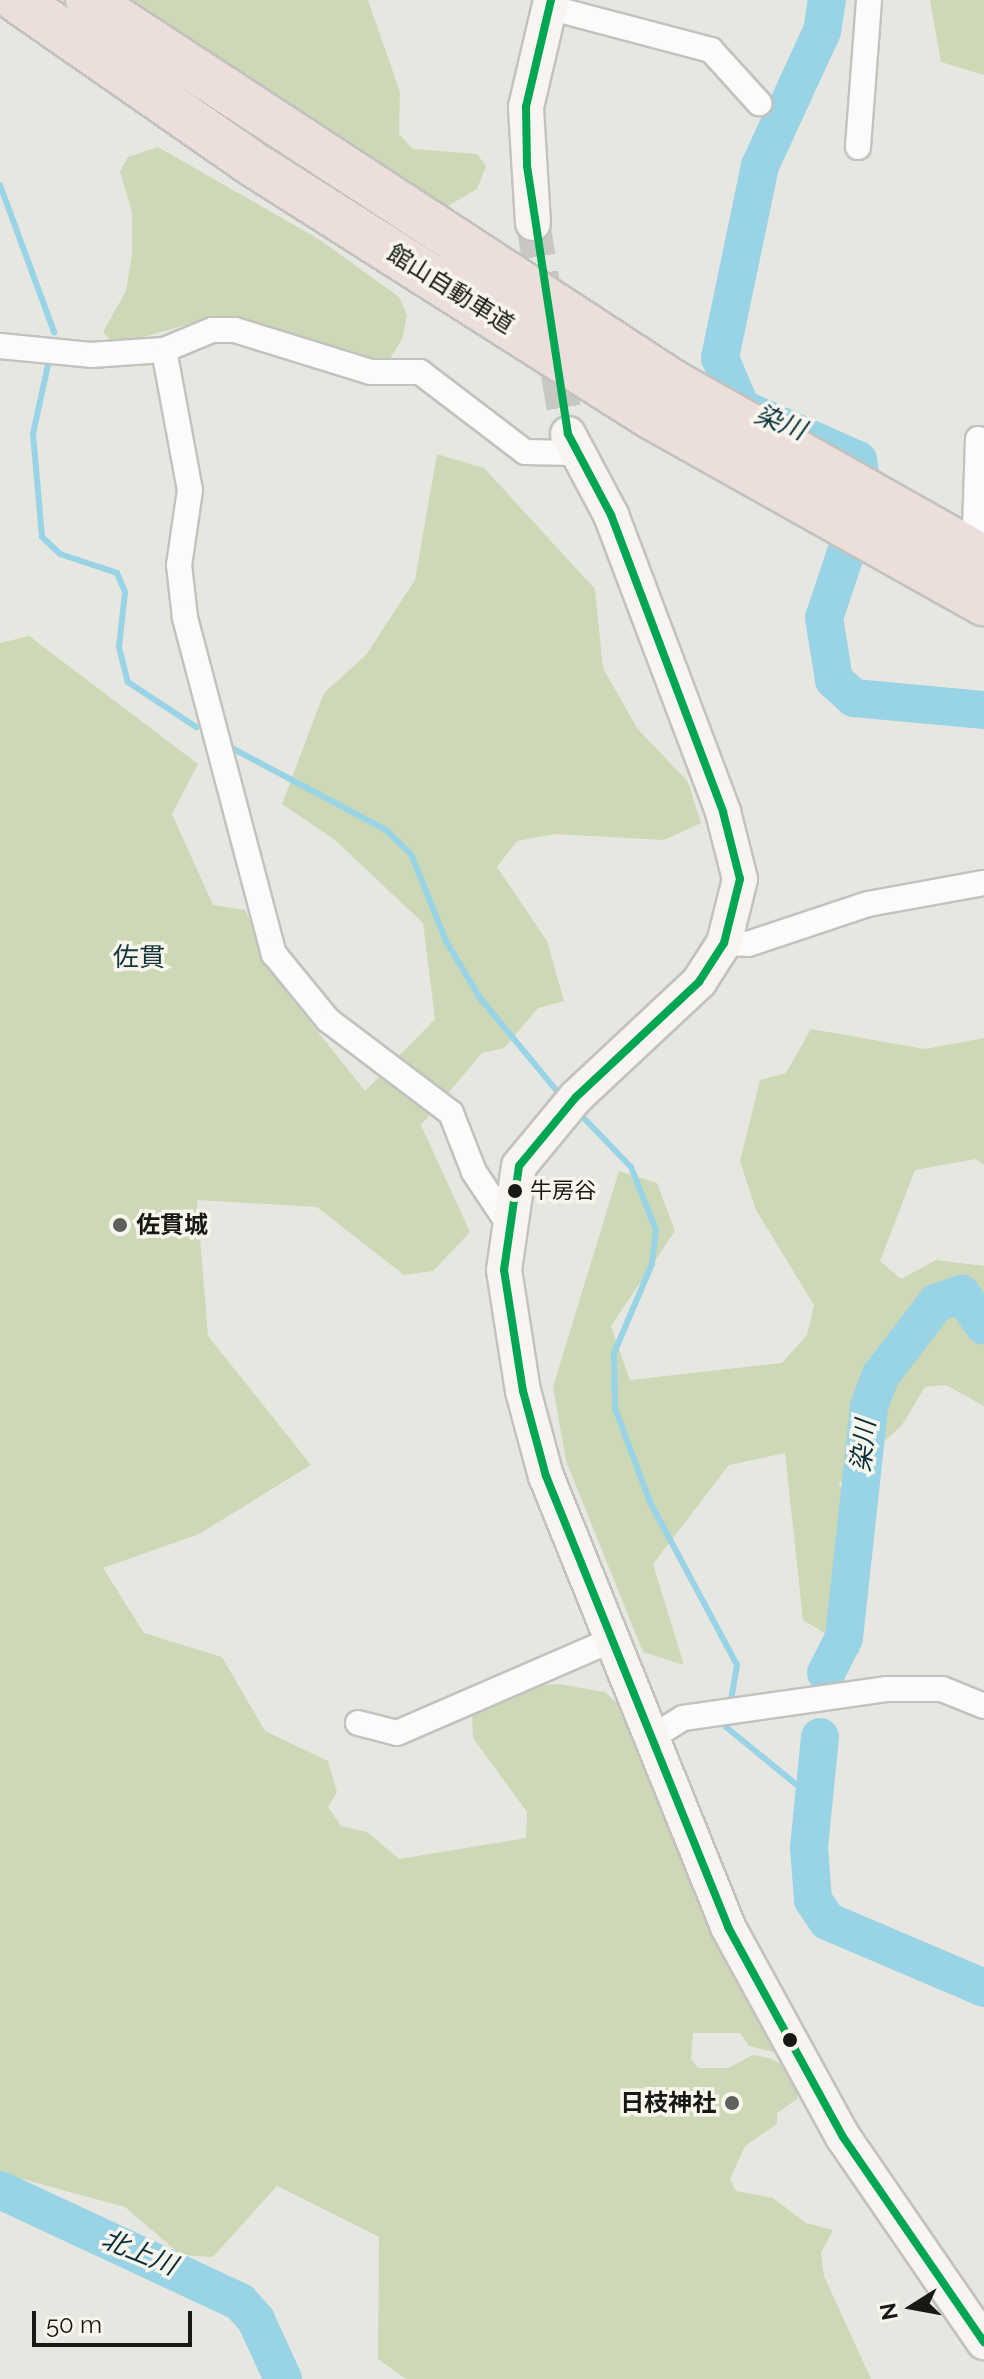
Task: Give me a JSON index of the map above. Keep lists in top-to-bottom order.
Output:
{
  "streets": {
    "highway": ["館山自動車道"]
  },
  "districts": ["佐貫"],
  "water": ["染川", "北上川"],
  "places": ["牛房谷", "佐貫城", "日枝神社"],
  "scale_bar": "50 m",
  "north": "left"
}
